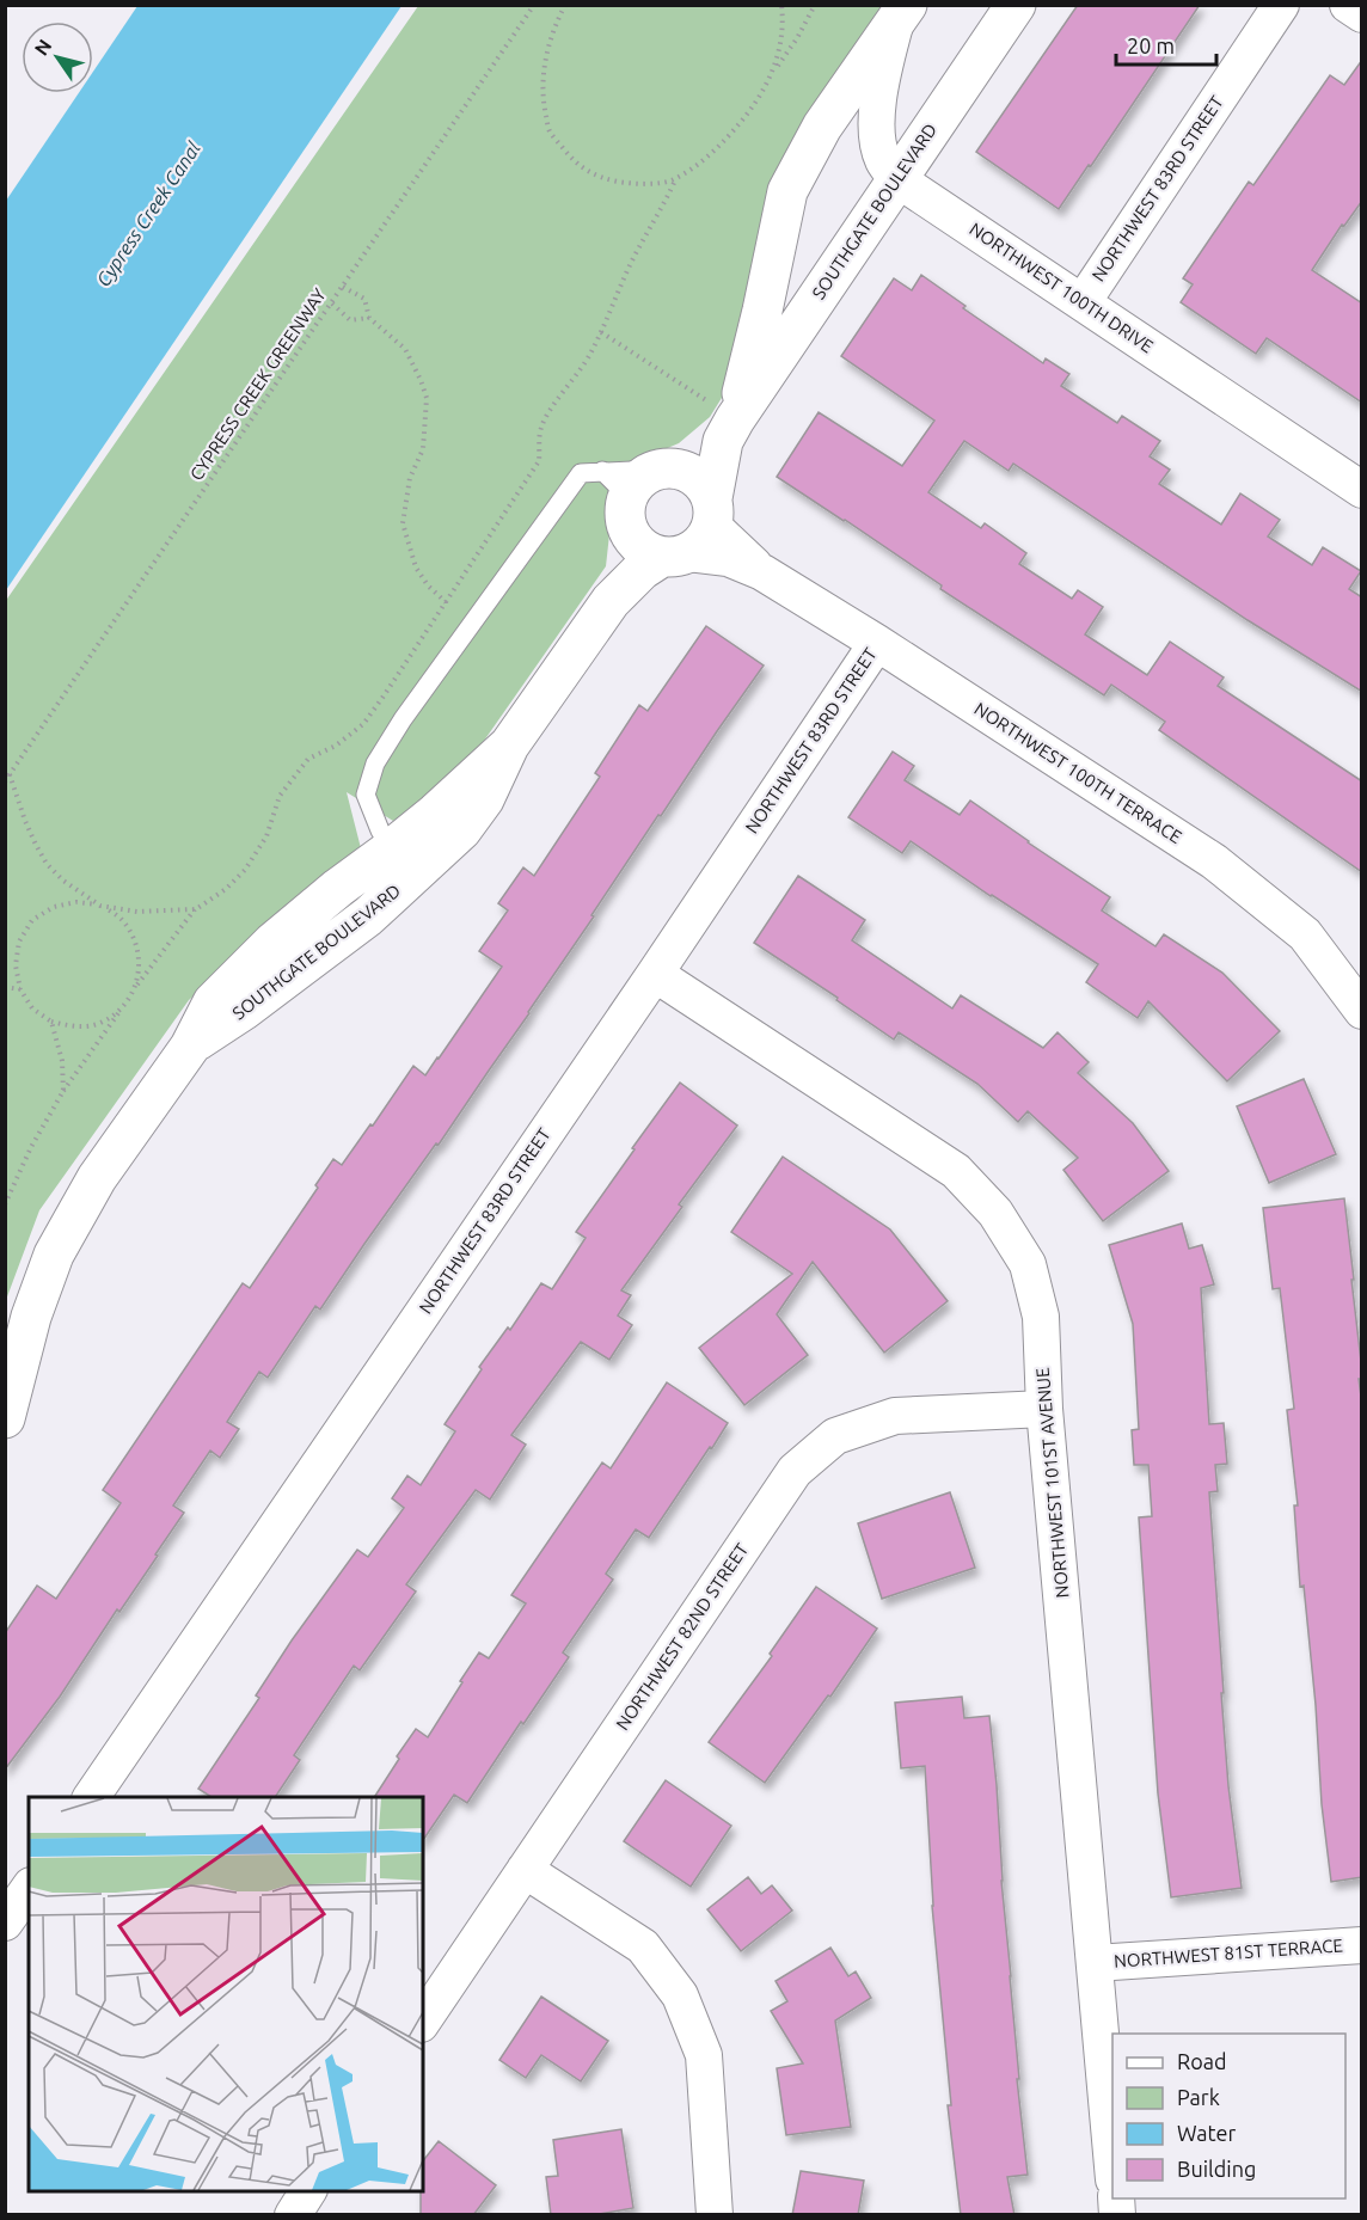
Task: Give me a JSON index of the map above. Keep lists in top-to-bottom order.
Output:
{
  "streets": {
    "street": [
      "NORTHWEST 83RD STREET",
      "SOUTHGATE BOULEVARD",
      "NORTHWEST 100TH DRIVE",
      "NORTHWEST 100TH TERRACE",
      "NORTHWEST 101ST AVENUE",
      "NORTHWEST 82ND STREET",
      "NORTHWEST 81ST TERRACE"
    ],
    "path": ["CYPRESS CREEK GREENWAY"]
  },
  "crossings": [
    ["NORTHWEST 83RD STREET", "NORTHWEST 100TH DRIVE"],
    ["NORTHWEST 83RD STREET", "NORTHWEST 100TH TERRACE"],
    ["NORTHWEST 83RD STREET", "NORTHWEST 101ST AVENUE"],
    ["SOUTHGATE BOULEVARD", "NORTHWEST 100TH DRIVE"],
    ["SOUTHGATE BOULEVARD", "NORTHWEST 100TH TERRACE"],
    ["NORTHWEST 101ST AVENUE", "NORTHWEST 82ND STREET"],
    ["NORTHWEST 101ST AVENUE", "NORTHWEST 81ST TERRACE"]
  ],
  "water": ["Cypress Creek Canal"],
  "legend": [
    "Road",
    "Park",
    "Water",
    "Building"
  ],
  "scale_bar": "20 m",
  "north": "top left"
}
